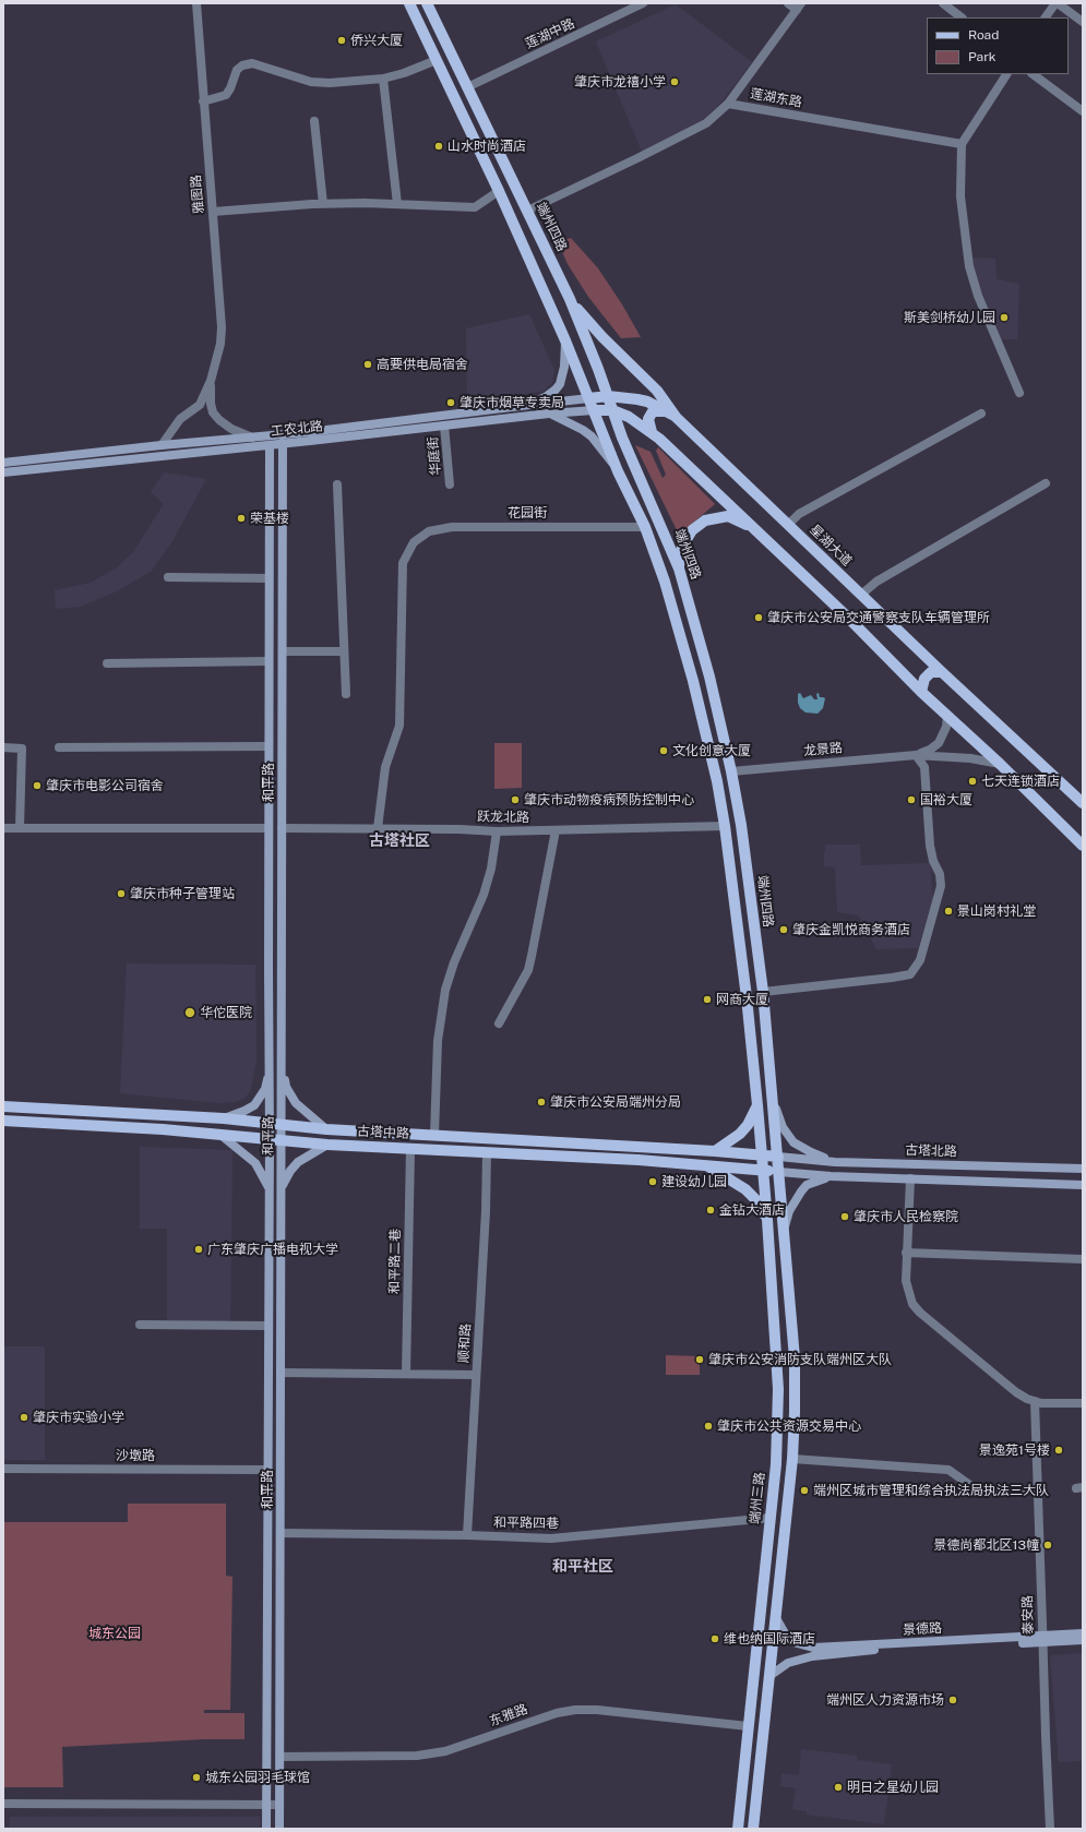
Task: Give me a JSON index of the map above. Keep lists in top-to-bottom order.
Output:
{
  "streets": {
    "main road": [
      "端州四路",
      "工农北路",
      "星湖大道",
      "和平路",
      "古塔中路",
      "古塔北路",
      "端州三路",
      "景德路"
    ],
    "street": [
      "莲湖中路",
      "莲湖东路",
      "雅图路",
      "华庭街",
      "花园街",
      "龙景路",
      "跃龙北路",
      "和平路二巷",
      "顺和路",
      "沙墩路",
      "和平路四巷",
      "泰安路",
      "东雅路"
    ]
  },
  "crossings": [
    ["莲湖中路", "端州四路"],
    ["端州四路", "星湖大道"],
    ["端州四路", "龙景路"],
    ["端州四路", "古塔中路"],
    ["端州四路", "古塔北路"],
    ["工农北路", "华庭街"],
    ["工农北路", "和平路"],
    ["花园街", "跃龙北路"],
    ["和平路", "跃龙北路"],
    ["和平路", "古塔中路"],
    ["和平路", "沙墩路"],
    ["和平路", "和平路四巷"],
    ["和平路", "东雅路"],
    ["古塔中路", "古塔北路"],
    ["古塔中路", "和平路二巷"],
    ["古塔中路", "顺和路"],
    ["古塔中路", "端州三路"],
    ["顺和路", "和平路四巷"],
    ["端州三路", "和平路四巷"],
    ["端州三路", "东雅路"],
    ["泰安路", "景德路"]
  ],
  "districts": ["古塔社区", "和平社区"],
  "parks": ["城东公园"],
  "places": [
    "侨兴大厦",
    "肇庆市龙禧小学",
    "山水时尚酒店",
    "斯美剑桥幼儿园",
    "高要供电局宿舍",
    "肇庆市烟草专卖局",
    "荣基楼",
    "肇庆市公安局交通警察支队车辆管理所",
    "文化创意大厦",
    "七天连锁酒店",
    "肇庆市电影公司宿舍",
    "肇庆市动物疫病预防控制中心",
    "国裕大厦",
    "肇庆市种子管理站",
    "景山岗村礼堂",
    "肇庆金凯悦商务酒店",
    "网商大厦",
    "华佗医院",
    "肇庆市公安局端州分局",
    "建设幼儿园",
    "金钻大酒店",
    "肇庆市人民检察院",
    "广东肇庆广播电视大学",
    "肇庆市公安消防支队端州区大队",
    "肇庆市实验小学",
    "肇庆市公共资源交易中心",
    "景逸苑1号楼",
    "端州区城市管理和综合执法局执法三大队",
    "景德尚都北区13幢",
    "维也纳国际酒店",
    "端州区人力资源市场",
    "城东公园羽毛球馆",
    "明日之星幼儿园"
  ],
  "legend": ["Road", "Park"]
}
